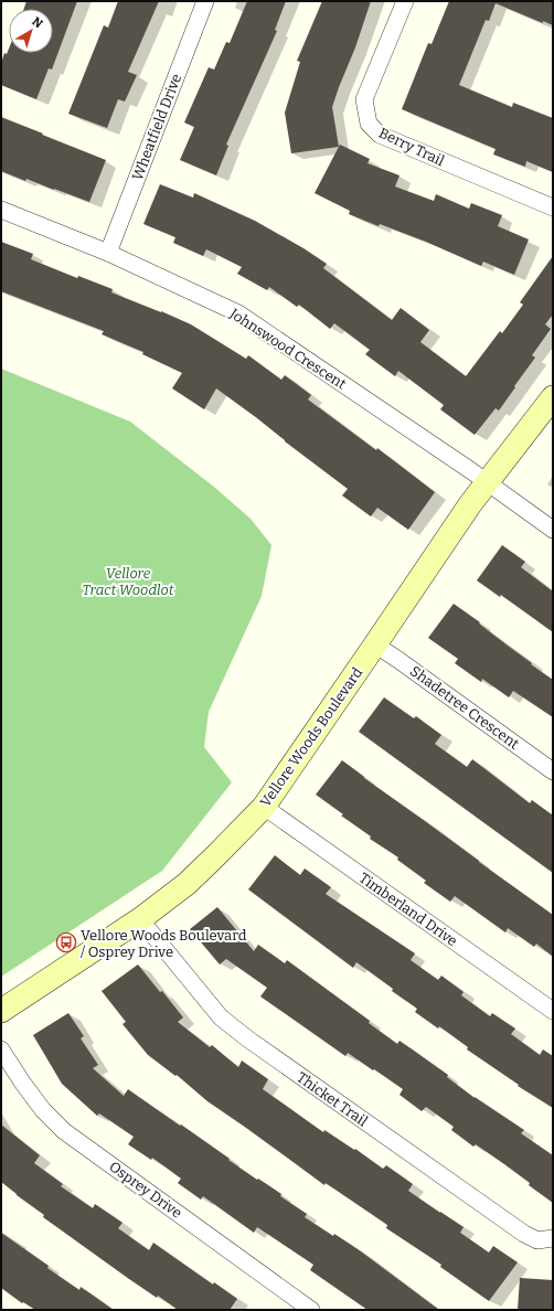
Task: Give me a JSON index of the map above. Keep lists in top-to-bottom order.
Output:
{
  "streets": {
    "street": [
      "Wheatfield Drive",
      "Berry Trail",
      "Johnswood Crescent",
      "Shadetree Crescent",
      "Vellore Woods Boulevard",
      "Timberland Drive",
      "Thicket Trail",
      "Osprey Drive"
    ]
  },
  "crossings": [
    ["Wheatfield Drive", "Johnswood Crescent"],
    ["Johnswood Crescent", "Vellore Woods Boulevard"],
    ["Shadetree Crescent", "Vellore Woods Boulevard"],
    ["Vellore Woods Boulevard", "Timberland Drive"],
    ["Vellore Woods Boulevard", "Thicket Trail"]
  ],
  "parks": ["Vellore Tract Woodlot"],
  "places": {
    "bus stop": ["Vellore Woods Boulevard / Osprey Drive"]
  },
  "north": "top right"
}
